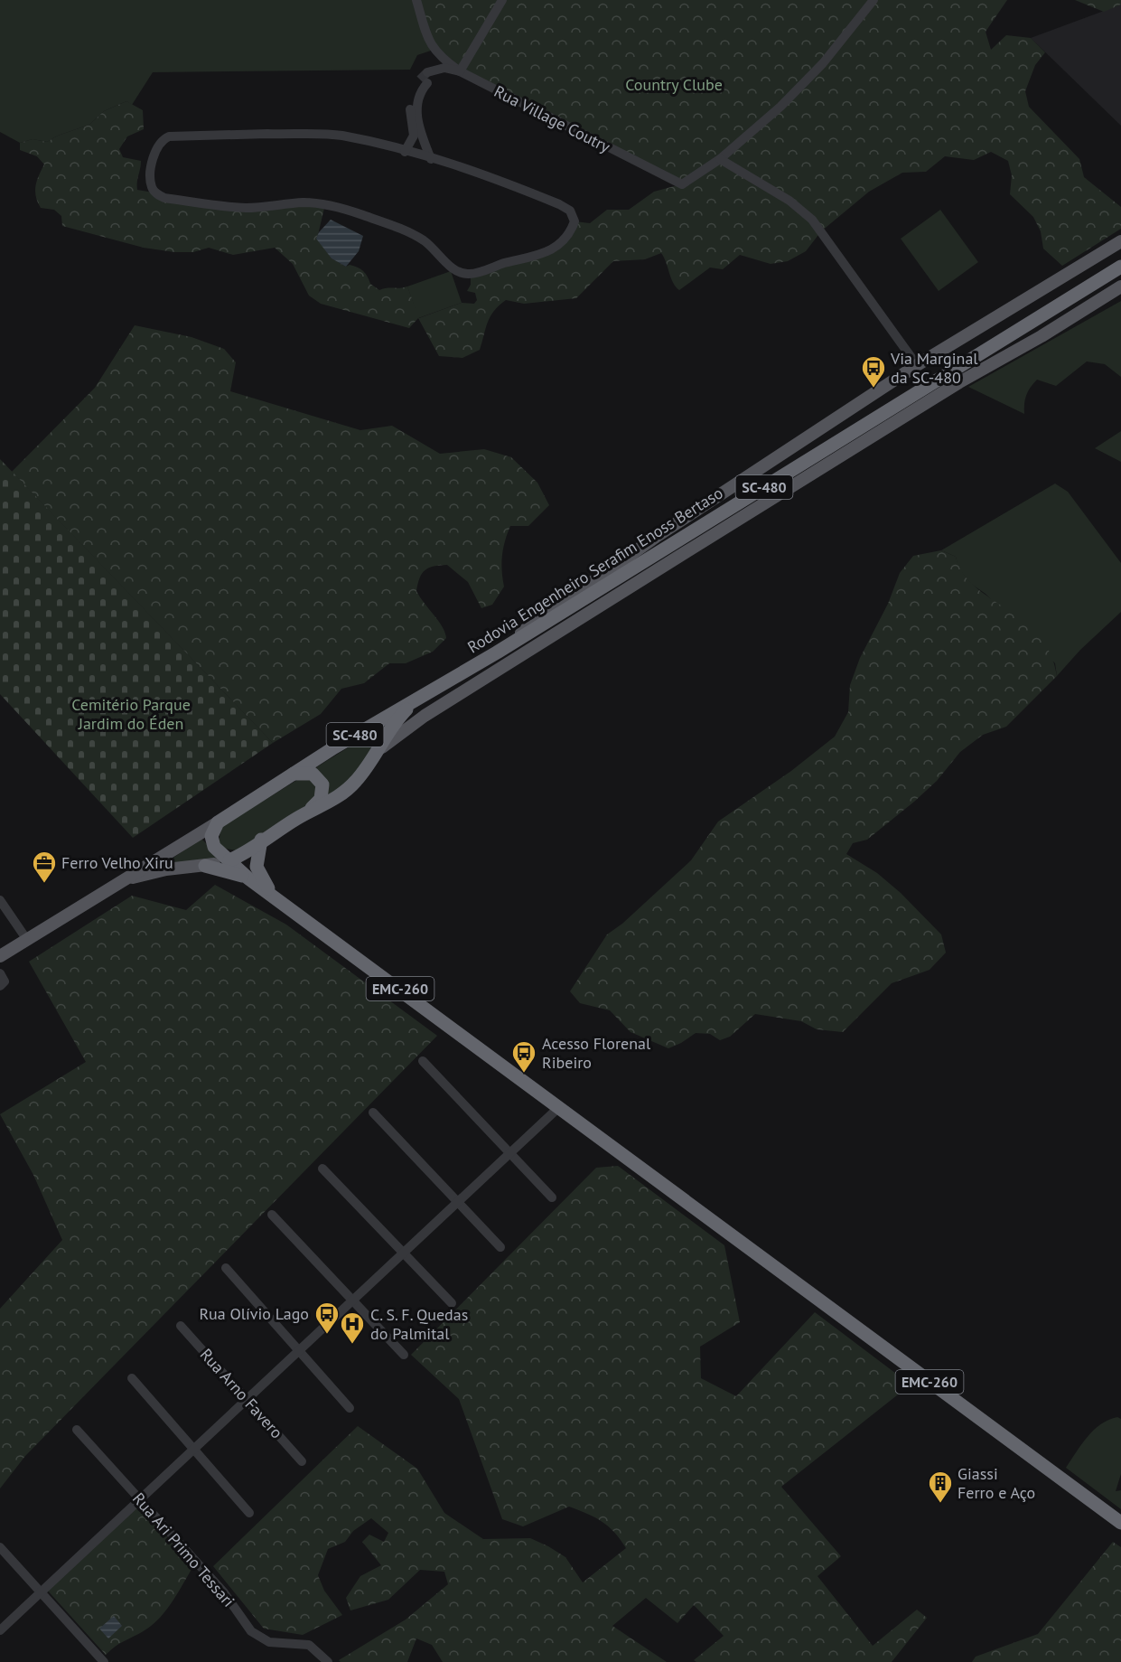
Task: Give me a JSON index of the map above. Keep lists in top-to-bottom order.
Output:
{
  "streets": {
    "highway": ["SC-480", "Rodovia Engenheiro Serafim Enoss Bertaso", "EMC-260"],
    "street": ["Rua Village Coutry", "Rua Arno Favero", "Rua Ari Primo Tessari"]
  },
  "crossings": [
    ["SC-480", "Rodovia Engenheiro Serafim Enoss Bertaso"],
    ["SC-480", "EMC-260"],
    ["Rodovia Engenheiro Serafim Enoss Bertaso", "EMC-260"]
  ],
  "parks": ["Country Clube", "Cemitério Parque Jardim do Éden"],
  "places": {
    "bus stop": ["Via Marginal da SC-480", "Acesso Florenal Ribeiro", "Rua Olívio Lago"],
    "office": ["Ferro Velho Xiru"],
    "hospital": ["C. S. F. Quedas do Palmital"],
    "building": ["Giassi Ferro e Aço"]
  }
}
